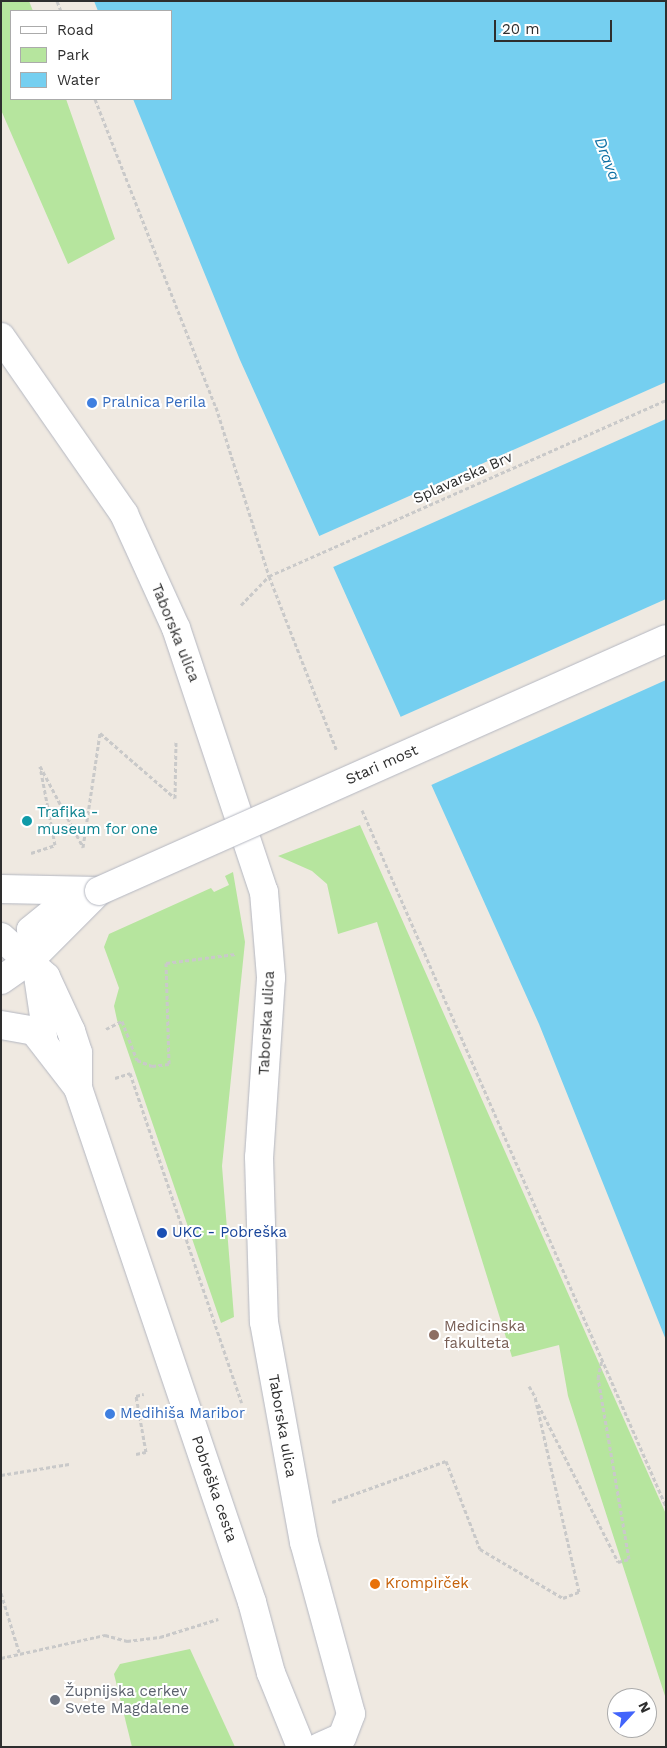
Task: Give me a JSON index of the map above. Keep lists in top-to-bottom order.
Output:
{
  "streets": {
    "street": ["Taborska ulica", "Stari most", "Pobreška cesta"],
    "path": ["Splavarska Brv"]
  },
  "water": ["Drava"],
  "places": [
    "Pralnica Perila",
    "Trafika - museum for one",
    "UKC - Pobreška",
    "Medicinska fakulteta",
    "Medihiša Maribor",
    "Krompirček",
    "Župnijska cerkev Svete Magdalene"
  ],
  "legend": ["Road", "Park", "Water"],
  "scale_bar": "20 m",
  "north": "top right"
}
